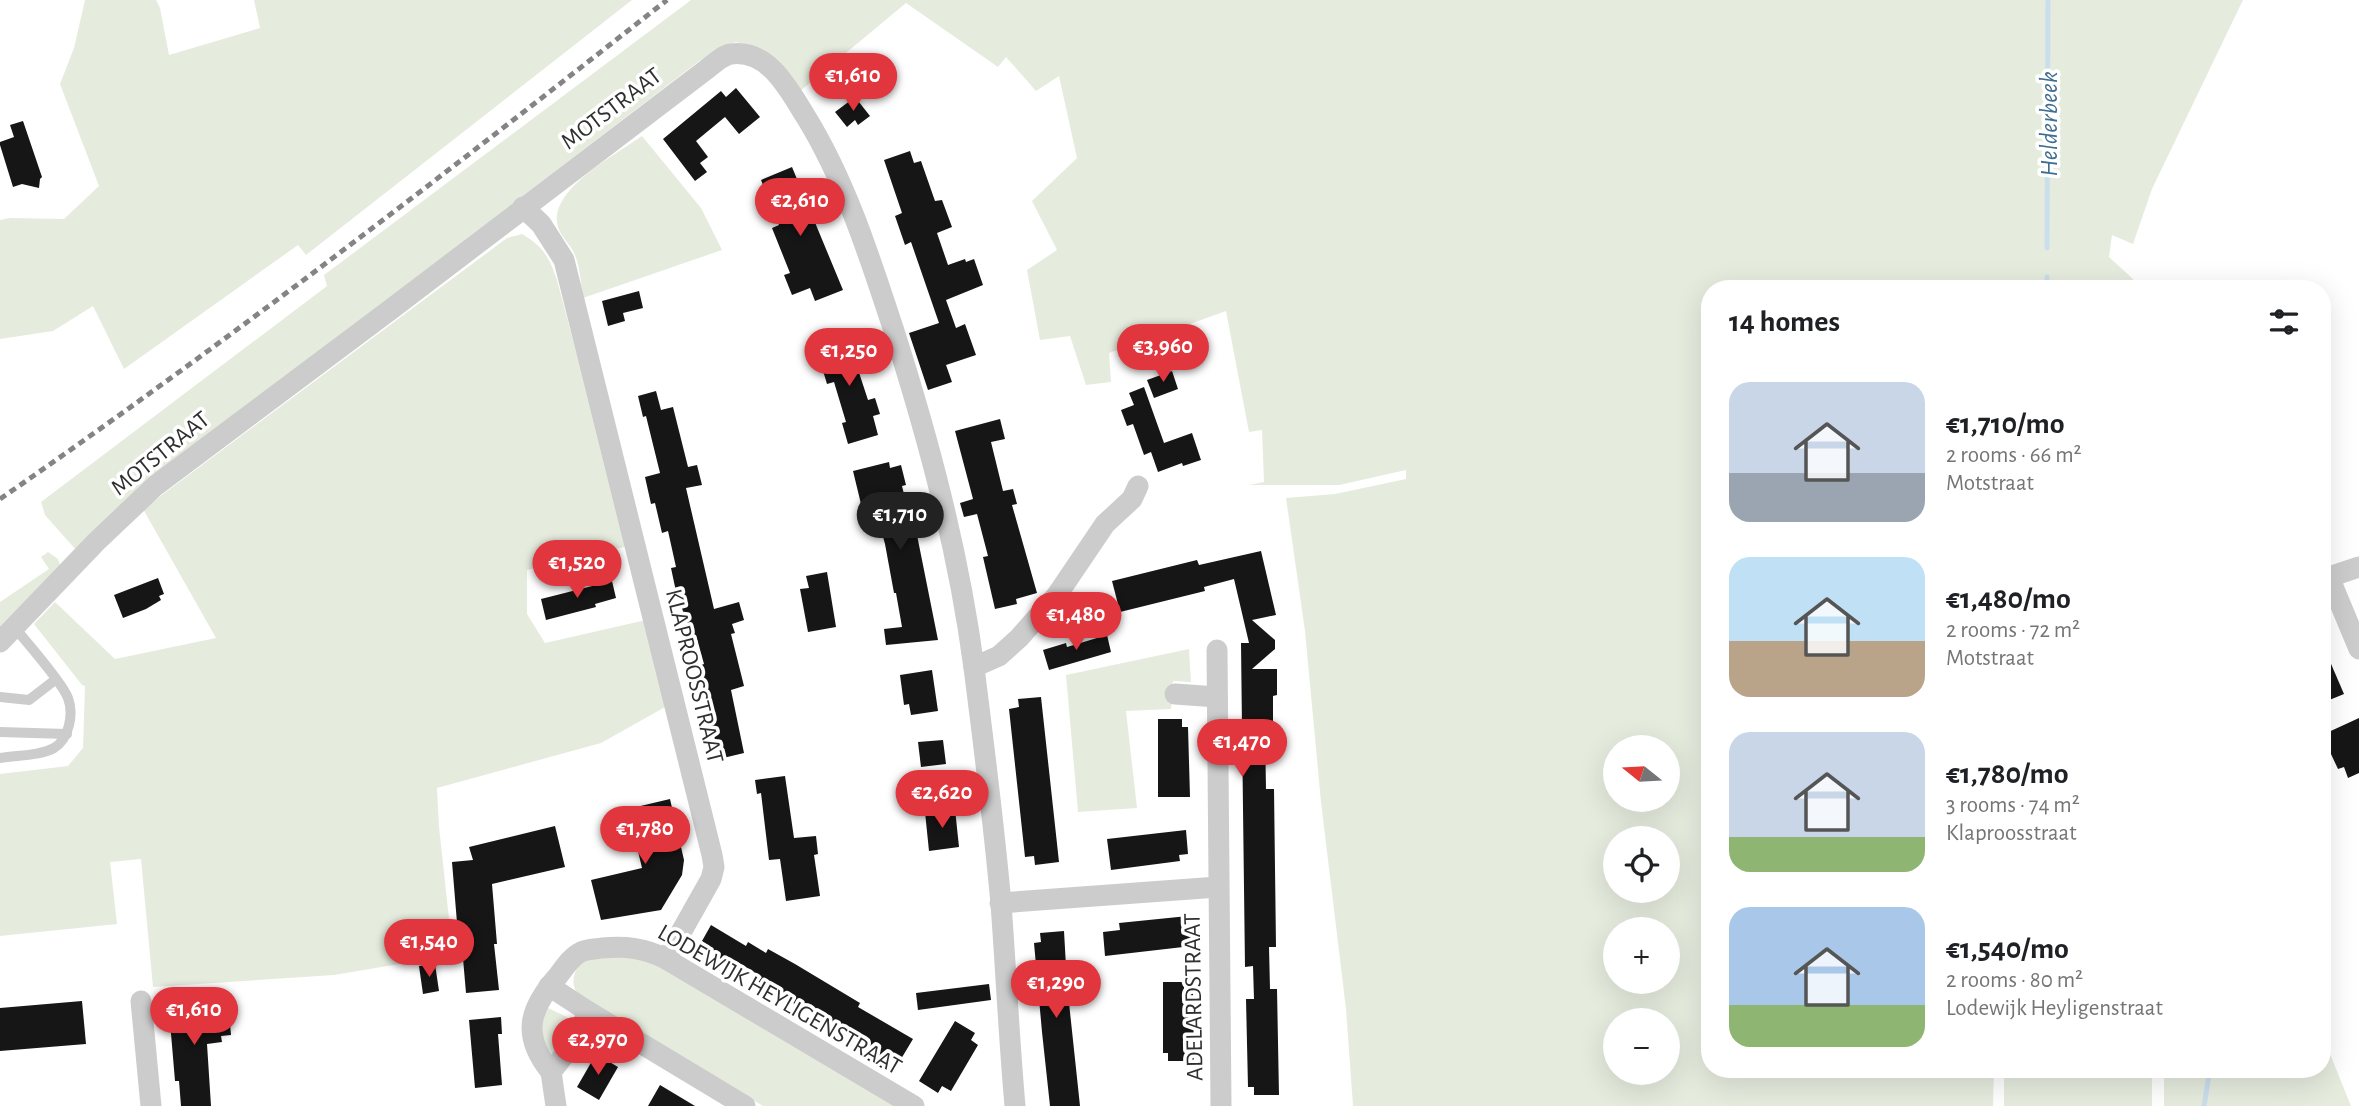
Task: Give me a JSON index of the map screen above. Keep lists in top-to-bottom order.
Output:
{
  "streets": {
    "street": [
      "MOTSTRAAT",
      "KLAPROOSSTRAAT",
      "ADELARDSTRAAT",
      "LODEWIJK HEYLIGENSTRAAT"
    ]
  },
  "crossings": [
    ["MOTSTRAAT", "KLAPROOSSTRAAT"],
    ["MOTSTRAAT", "ADELARDSTRAAT"],
    ["KLAPROOSSTRAAT", "LODEWIJK HEYLIGENSTRAAT"]
  ],
  "water": ["Helderbeek"],
  "north": "left",
  "page": {
    "price": [
      "€1,610",
      "€2,610",
      "€3,960",
      "€1,250",
      "€1,710",
      "€1,520",
      "€1,480",
      "€1,470",
      "€2,620",
      "€1,780",
      "€1,540",
      "€1,290",
      "€1,610",
      "€2,970"
    ],
    "heading": "14 homes",
    "list": [
      {
        "name": "€1,710/mo",
        "note": "2 rooms · 66 m² · Motstraat"
      },
      {
        "name": "€1,480/mo",
        "note": "2 rooms · 72 m² · Motstraat"
      },
      {
        "name": "€1,780/mo",
        "note": "3 rooms · 74 m² · Klaproosstraat"
      },
      {
        "name": "€1,540/mo",
        "note": "2 rooms · 80 m² · Lodewijk Heyligenstraat"
      }
    ],
    "map_buttons": ["+", "−"]
  }
}
